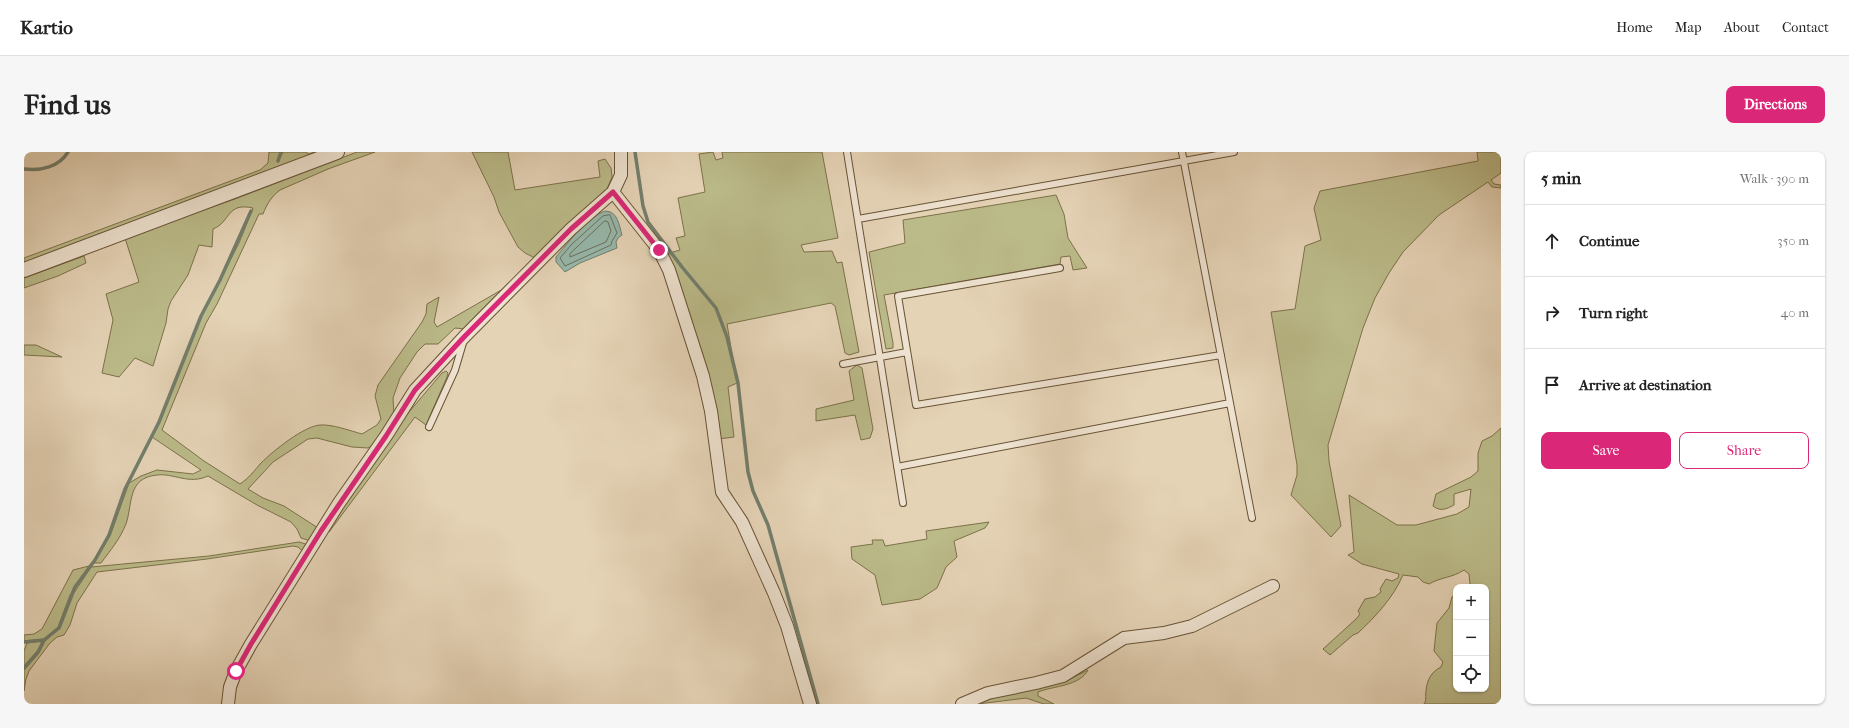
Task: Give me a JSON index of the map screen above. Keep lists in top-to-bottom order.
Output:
{
  "page": {
    "header": "Kartio",
    "nav": [
      "Home",
      "Map",
      "About",
      "Contact"
    ],
    "buttons": [
      "Directions",
      ["Save", "Share"]
    ],
    "title": "Find us",
    "heading": ["5 min", "Walk · 390 m"],
    "list": [
      ["Continue", "350 m"],
      ["Turn right", "40 m"],
      "Arrive at destination"
    ],
    "map_buttons": ["+", "−"]
  }
}
